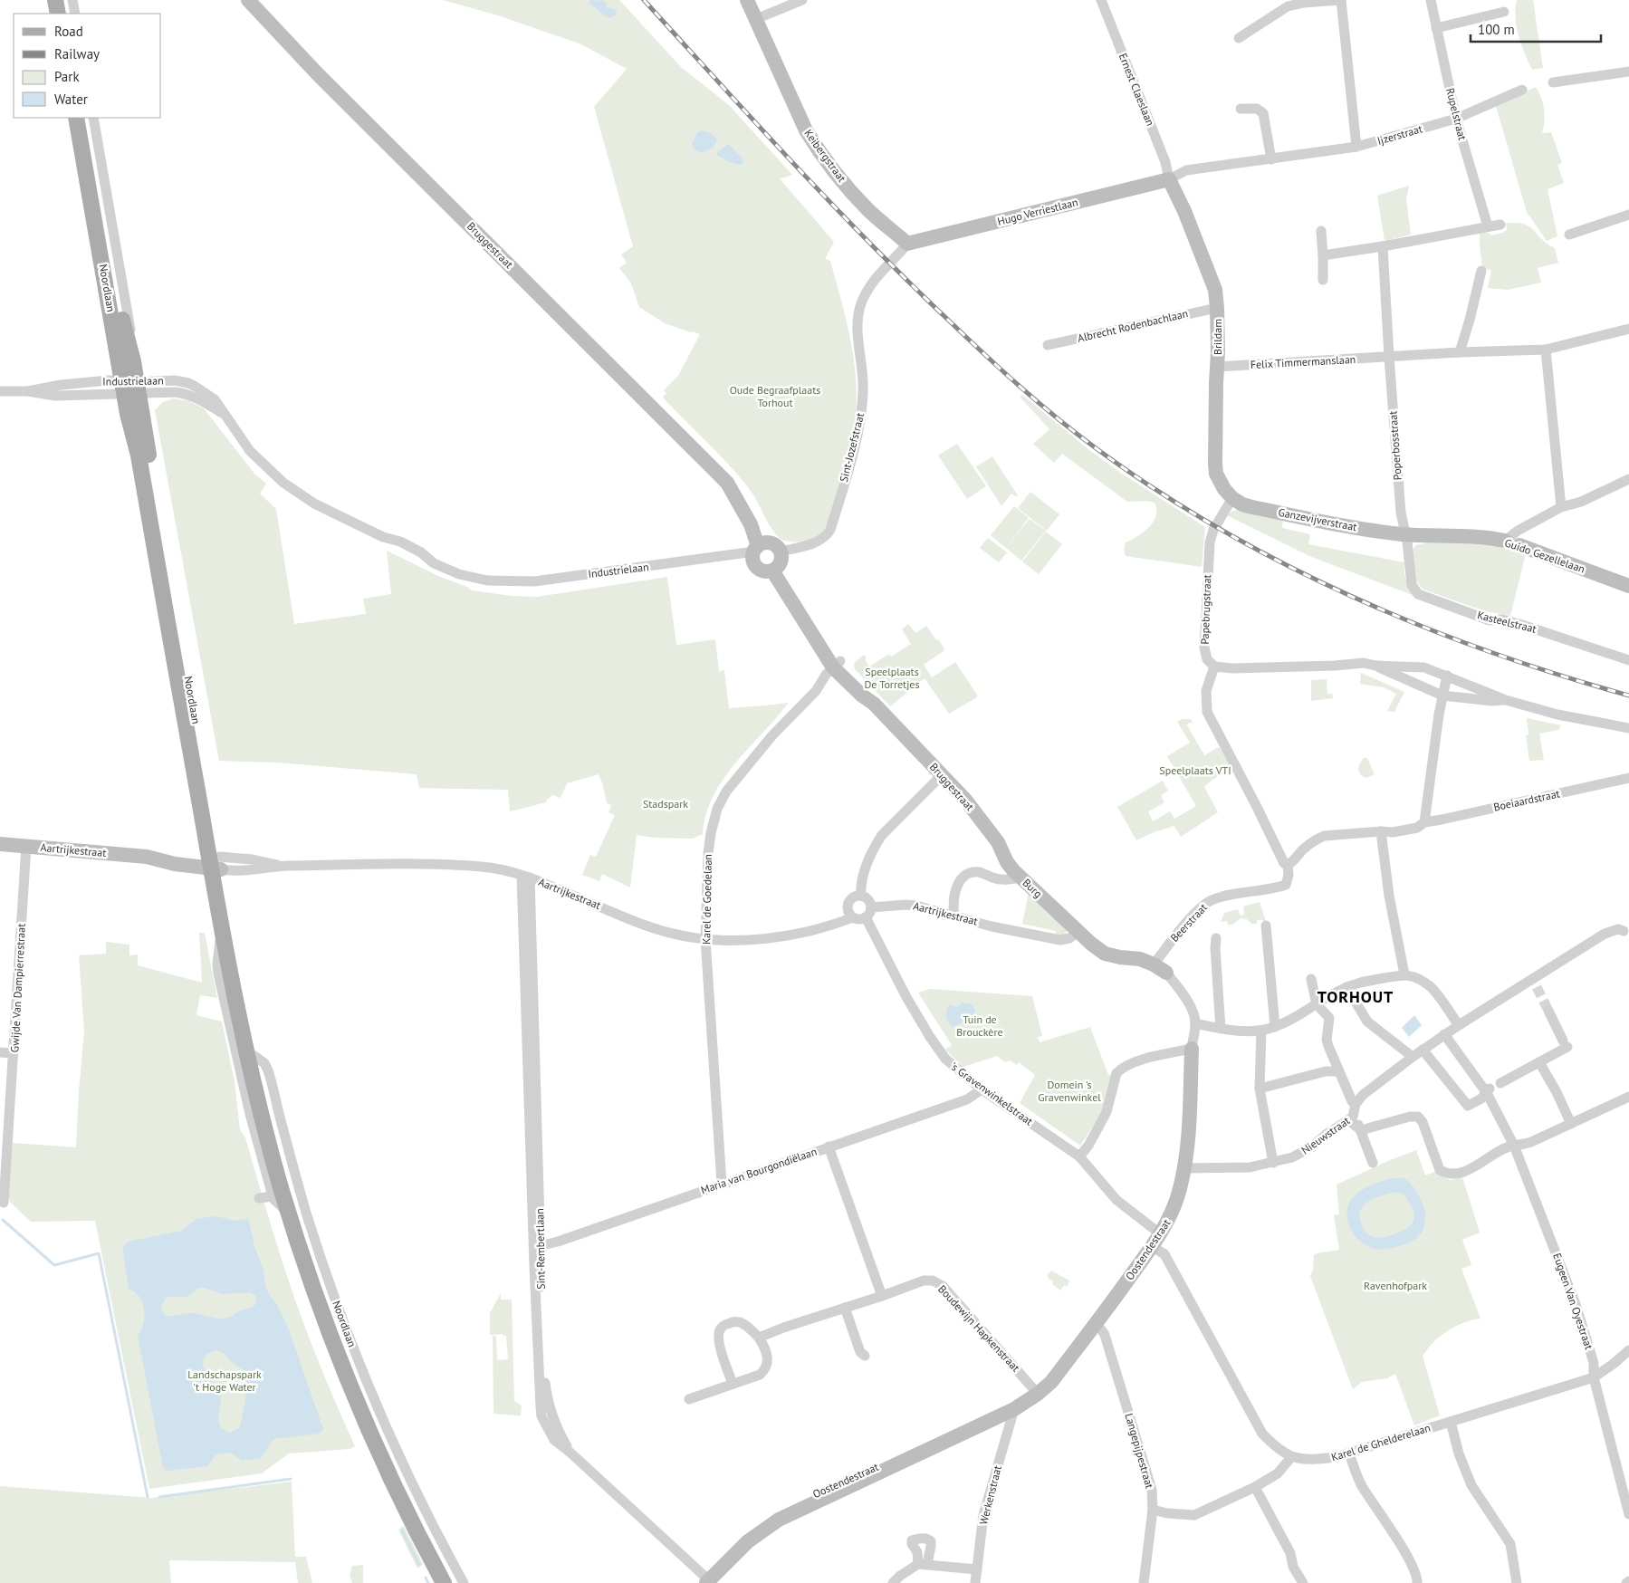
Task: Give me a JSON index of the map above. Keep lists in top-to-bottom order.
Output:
{
  "streets": {
    "main road": ["Noordlaan"],
    "street": [
      "Ernest Claeslaan",
      "Rupelstraat",
      "Ijzerstraat",
      "Keibergstraat",
      "Hugo Verriestlaan",
      "Bruggestraat",
      "Albrecht Rodenbachlaan",
      "Brildam",
      "Felix Timmermanslaan",
      "Industrielaan",
      "Poperbosstraat",
      "Sint-Jozefstraat",
      "Ganzevijverstraat",
      "Guido Gezellelaan",
      "Papebrugstraat",
      "Kasteelstraat",
      "Boeiaardstraat",
      "Aartrijkestraat",
      "Burg",
      "Karel de Goedelaan",
      "Beerstraat",
      "Gwijde Van Dampierrestraat",
      "'s Gravenwinkelstraat",
      "Nieuwstraat",
      "Maria van Bourgondiëlaan",
      "Sint-Rembertlaan",
      "Oostendestraat",
      "Eugeen Van Oyestraat",
      "Boudewijn Hapkenstraat",
      "Karel de Ghelderelaan",
      "Langepijpestraat",
      "Werkenstraat"
    ]
  },
  "crossings": [
    ["Ernest Claeslaan", "Ijzerstraat"],
    ["Ernest Claeslaan", "Hugo Verriestlaan"],
    ["Ernest Claeslaan", "Brildam"],
    ["Rupelstraat", "Ijzerstraat"],
    ["Ijzerstraat", "Hugo Verriestlaan"],
    ["Ijzerstraat", "Brildam"],
    ["Keibergstraat", "Hugo Verriestlaan"],
    ["Keibergstraat", "Sint-Jozefstraat"],
    ["Hugo Verriestlaan", "Brildam"],
    ["Hugo Verriestlaan", "Sint-Jozefstraat"],
    ["Bruggestraat", "Industrielaan"],
    ["Bruggestraat", "Sint-Jozefstraat"],
    ["Bruggestraat", "Burg"],
    ["Bruggestraat", "Karel de Goedelaan"],
    ["Noordlaan", "Industrielaan"],
    ["Noordlaan", "Aartrijkestraat"],
    ["Albrecht Rodenbachlaan", "Brildam"],
    ["Brildam", "Felix Timmermanslaan"],
    ["Brildam", "Ganzevijverstraat"],
    ["Brildam", "Papebrugstraat"],
    ["Felix Timmermanslaan", "Poperbosstraat"],
    ["Industrielaan", "Sint-Jozefstraat"],
    ["Poperbosstraat", "Ganzevijverstraat"],
    ["Poperbosstraat", "Guido Gezellelaan"],
    ["Poperbosstraat", "Kasteelstraat"],
    ["Ganzevijverstraat", "Guido Gezellelaan"],
    ["Ganzevijverstraat", "Papebrugstraat"],
    ["Ganzevijverstraat", "Kasteelstraat"],
    ["Guido Gezellelaan", "Kasteelstraat"],
    ["Boeiaardstraat", "Beerstraat"],
    ["Aartrijkestraat", "Burg"],
    ["Aartrijkestraat", "Karel de Goedelaan"],
    ["Aartrijkestraat", "Gwijde Van Dampierrestraat"],
    ["Aartrijkestraat", "'s Gravenwinkelstraat"],
    ["Aartrijkestraat", "Sint-Rembertlaan"],
    ["Burg", "Beerstraat"],
    ["Burg", "Oostendestraat"],
    ["Karel de Goedelaan", "Maria van Bourgondiëlaan"],
    ["'s Gravenwinkelstraat", "Maria van Bourgondiëlaan"],
    ["'s Gravenwinkelstraat", "Oostendestraat"],
    ["'s Gravenwinkelstraat", "Karel de Ghelderelaan"],
    ["Nieuwstraat", "Oostendestraat"],
    ["Nieuwstraat", "Eugeen Van Oyestraat"],
    ["Maria van Bourgondiëlaan", "Sint-Rembertlaan"],
    ["Sint-Rembertlaan", "Oostendestraat"],
    ["Oostendestraat", "Boudewijn Hapkenstraat"],
    ["Oostendestraat", "Karel de Ghelderelaan"],
    ["Oostendestraat", "Langepijpestraat"],
    ["Oostendestraat", "Werkenstraat"],
    ["Eugeen Van Oyestraat", "Karel de Ghelderelaan"]
  ],
  "districts": ["TORHOUT"],
  "parks": [
    "Oude Begraafplaats Torhout",
    "Speelplaats De Torretjes",
    "Speelplaats VTI",
    "Stadspark",
    "Tuin de Brouckère",
    "Domein 's Gravenwinkel",
    "Ravenhofpark",
    "Landschapspark 't Hoge Water"
  ],
  "legend": [
    "Road",
    "Railway",
    "Park",
    "Water"
  ],
  "scale_bar": "100 m"
}
